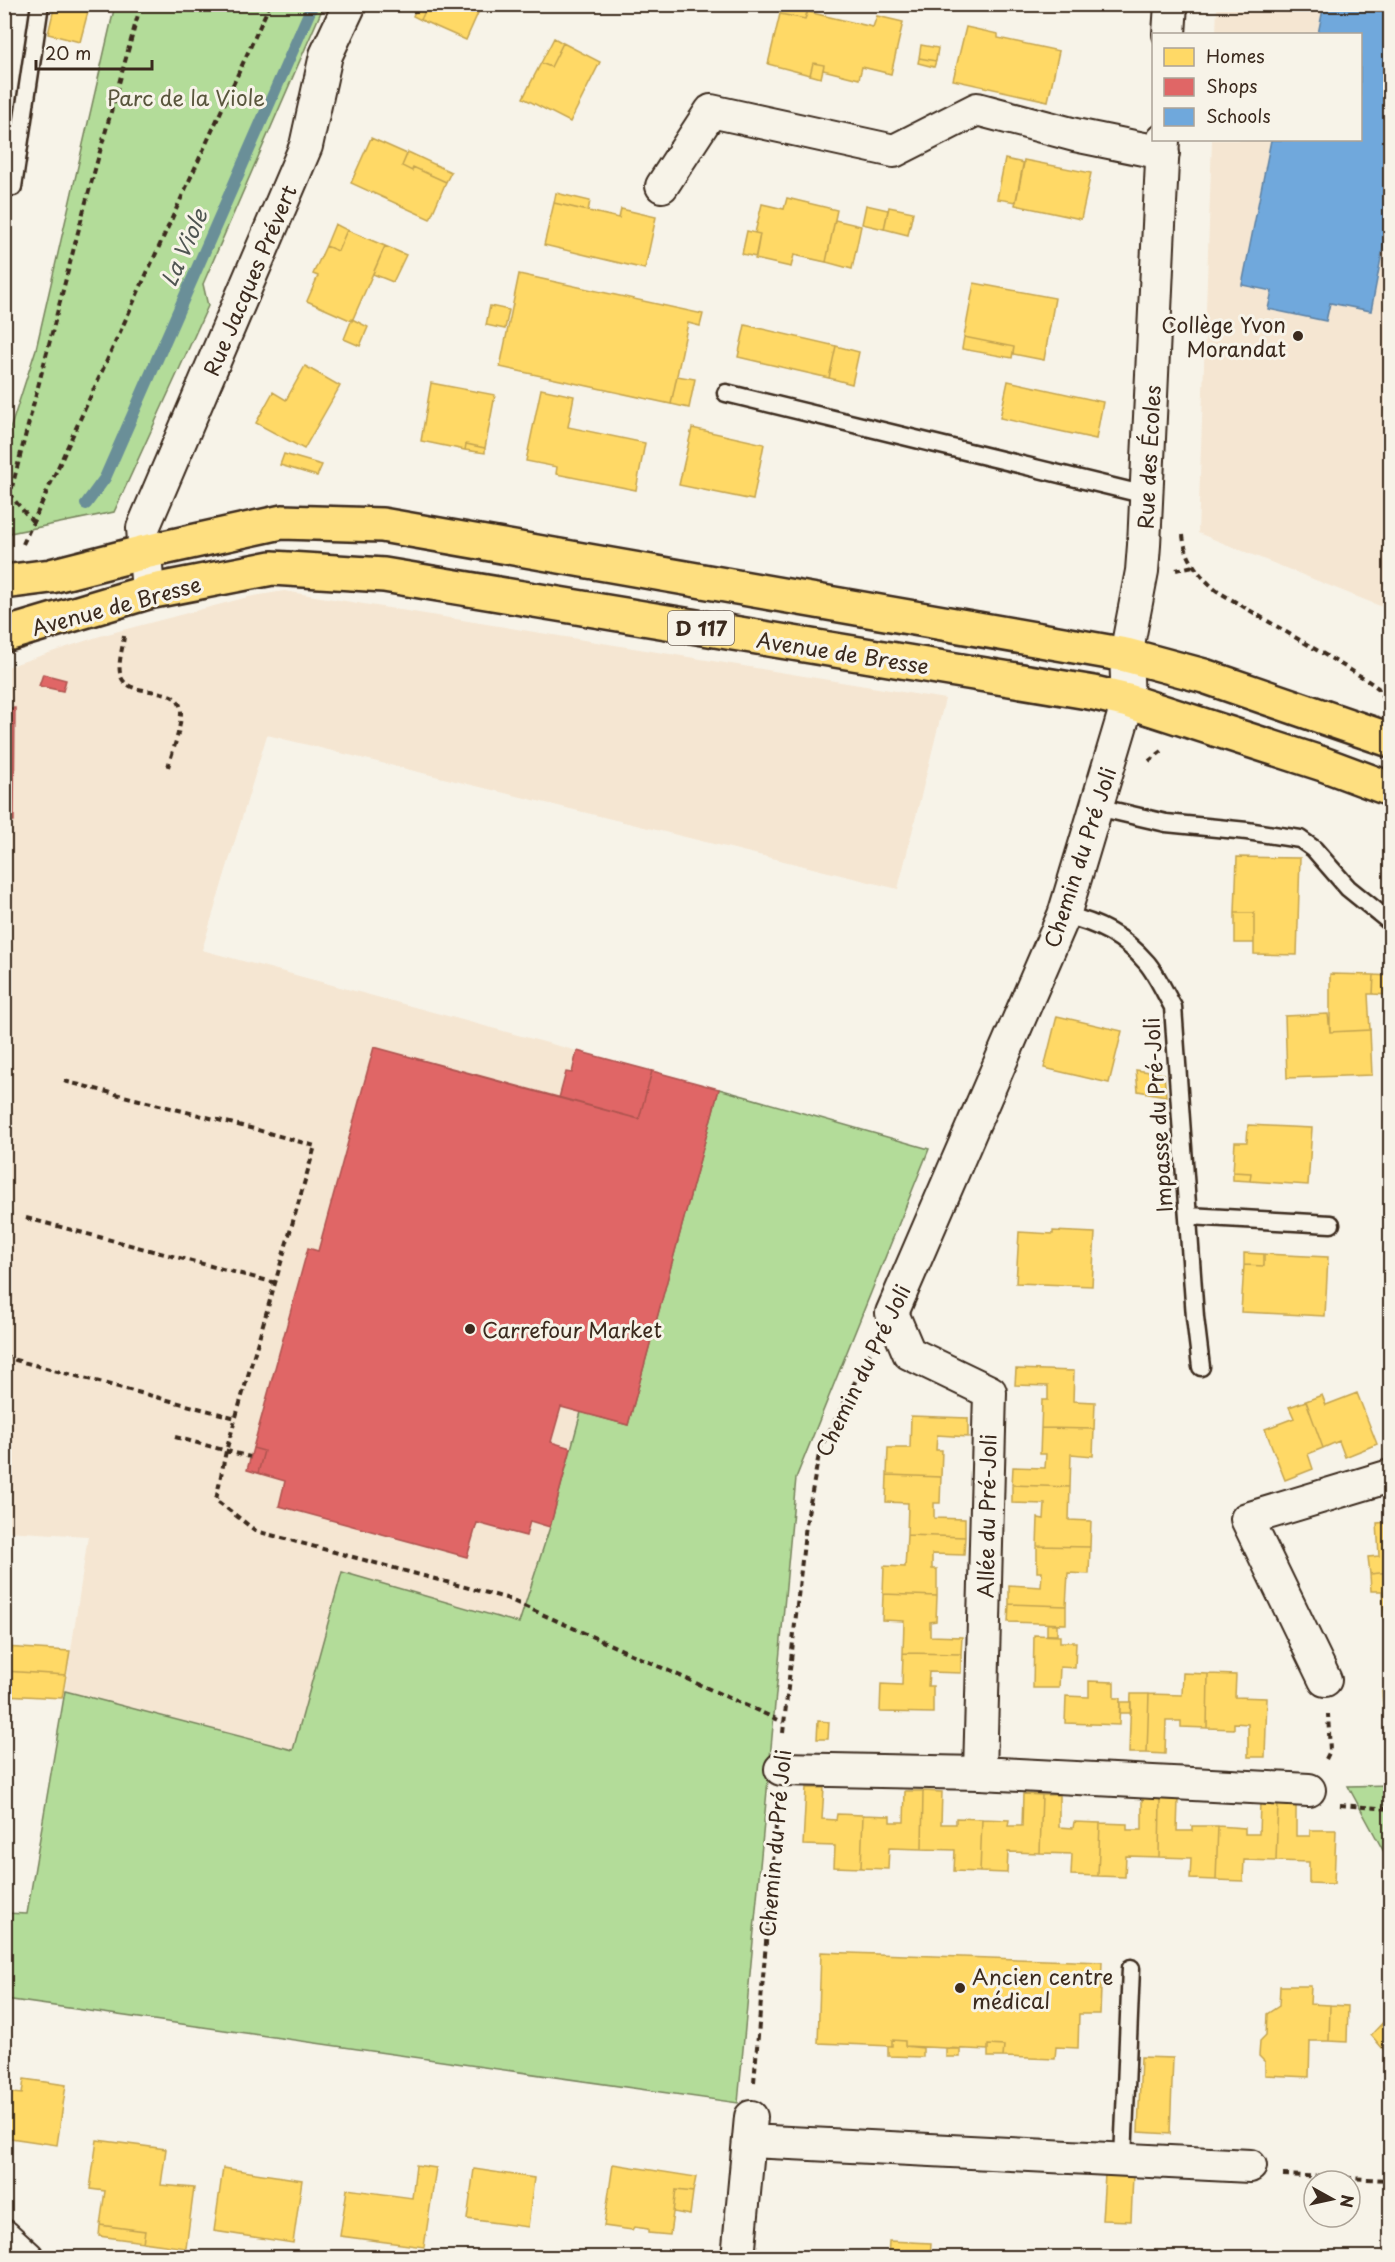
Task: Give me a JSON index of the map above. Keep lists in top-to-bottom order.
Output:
{
  "streets": {
    "main road": ["Avenue de Bresse", "D 117"],
    "street": [
      "Rue Jacques Prévert",
      "Rue des Écoles",
      "Chemin du Pré Joli",
      "Allée du Pré-Joli"
    ],
    "lane": ["Impasse du Pré-Joli"]
  },
  "crossings": [
    ["Rue Jacques Prévert", "Avenue de Bresse"],
    ["Rue des Écoles", "Avenue de Bresse"],
    ["Rue des Écoles", "Chemin du Pré Joli"],
    ["Avenue de Bresse", "Chemin du Pré Joli"],
    ["Chemin du Pré Joli", "Impasse du Pré-Joli"],
    ["Chemin du Pré Joli", "Allée du Pré-Joli"]
  ],
  "water": ["La Viole"],
  "parks": ["Parc de la Viole"],
  "places": ["Collège Yvon Morandat", "Carrefour Market", "Ancien centre médical"],
  "legend": ["Homes", "Shops", "Schools"],
  "scale_bar": "20 m",
  "north": "right"
}
